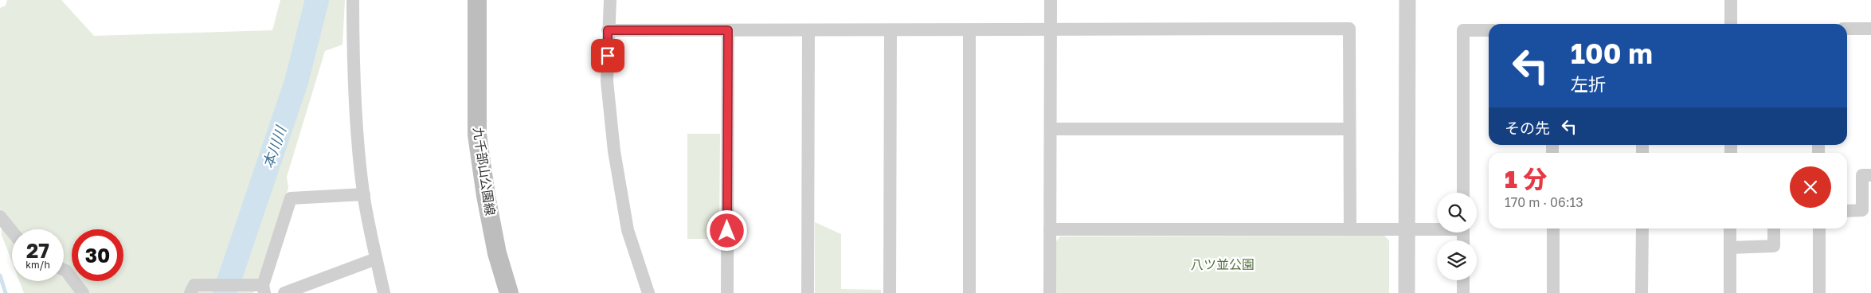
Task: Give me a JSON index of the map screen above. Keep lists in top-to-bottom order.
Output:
{
  "streets": {
    "main road": ["九千部山公園線"]
  },
  "water": ["本川川"],
  "parks": ["八ツ並公園"],
  "page": {
    "turn": ["100 m", "左折"],
    "then": "その先",
    "heading": ["1 分", "170 m · 06:13"],
    "speed": "27 km/h",
    "limit": "30"
  }
}
